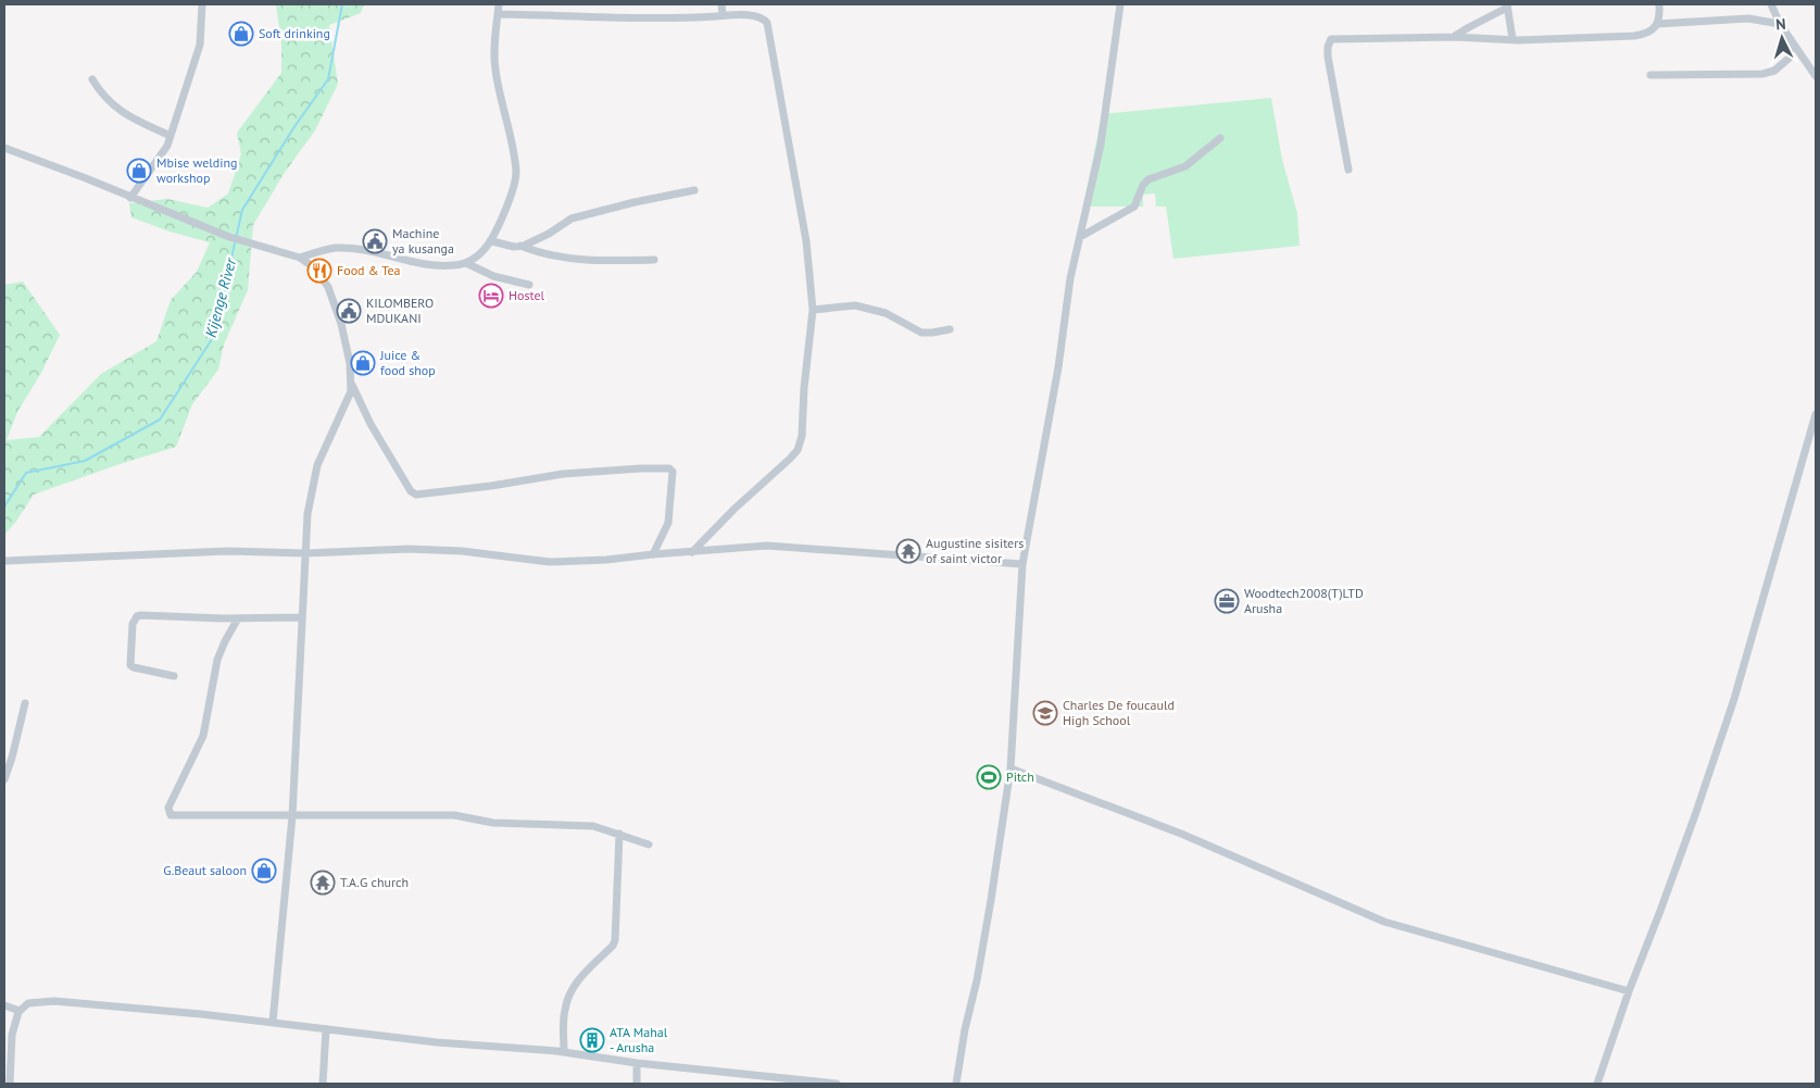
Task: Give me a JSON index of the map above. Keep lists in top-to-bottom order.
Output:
{
  "water": ["Kijenge River"],
  "places": {
    "shop": [
      "Soft drinking",
      "Mbise welding workshop",
      "Juice & food shop",
      "G.Beaut saloon"
    ],
    "public building": ["Machine ya kusanga", "KILOMBERO MDUKANI"],
    "restaurant": ["Food & Tea"],
    "hotel": ["Hostel"],
    "temple": ["Augustine sisiters of saint victor", "T.A.G church"],
    "office": ["Woodtech2008(T)LTD Arusha"],
    "school or university": ["Charles De foucauld High School"],
    "sports": ["Pitch"],
    "building": ["ATA Mahal - Arusha"]
  },
  "north": "top"
}
